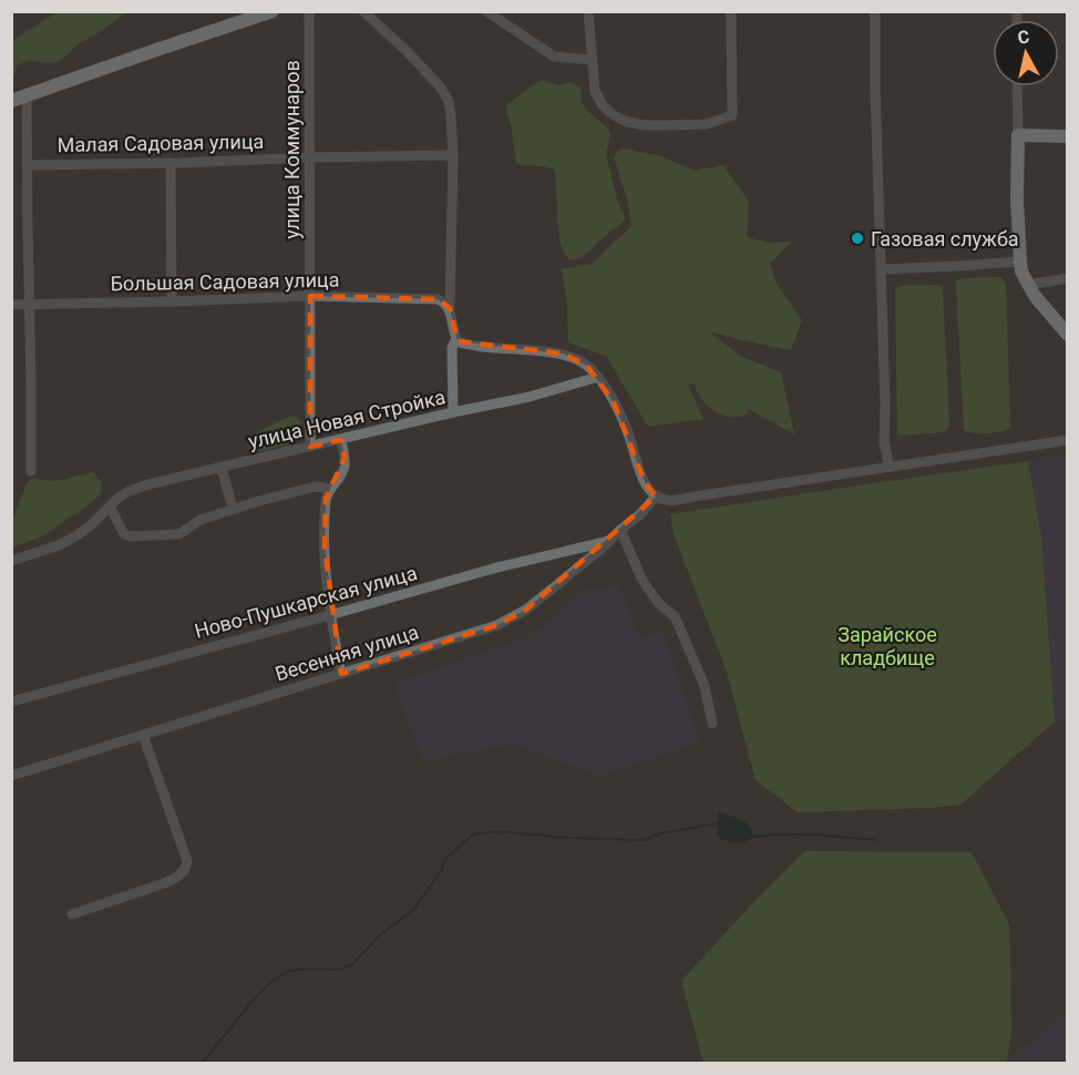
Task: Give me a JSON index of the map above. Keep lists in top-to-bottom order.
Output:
{
  "streets": {
    "street": [
      "Малая Садовая улица",
      "улица Коммунаров",
      "Большая Садовая улица",
      "улица Новая Стройка",
      "Ново-Пушкарская улица",
      "Весенняя улица"
    ]
  },
  "crossings": [
    ["Малая Садовая улица", "улица Коммунаров"],
    ["улица Коммунаров", "Большая Садовая улица"],
    ["улица Коммунаров", "улица Новая Стройка"],
    ["Ново-Пушкарская улица", "Весенняя улица"]
  ],
  "parks": ["Зарайское кладбище"],
  "places": ["Газовая служба"],
  "north": "top"
}
